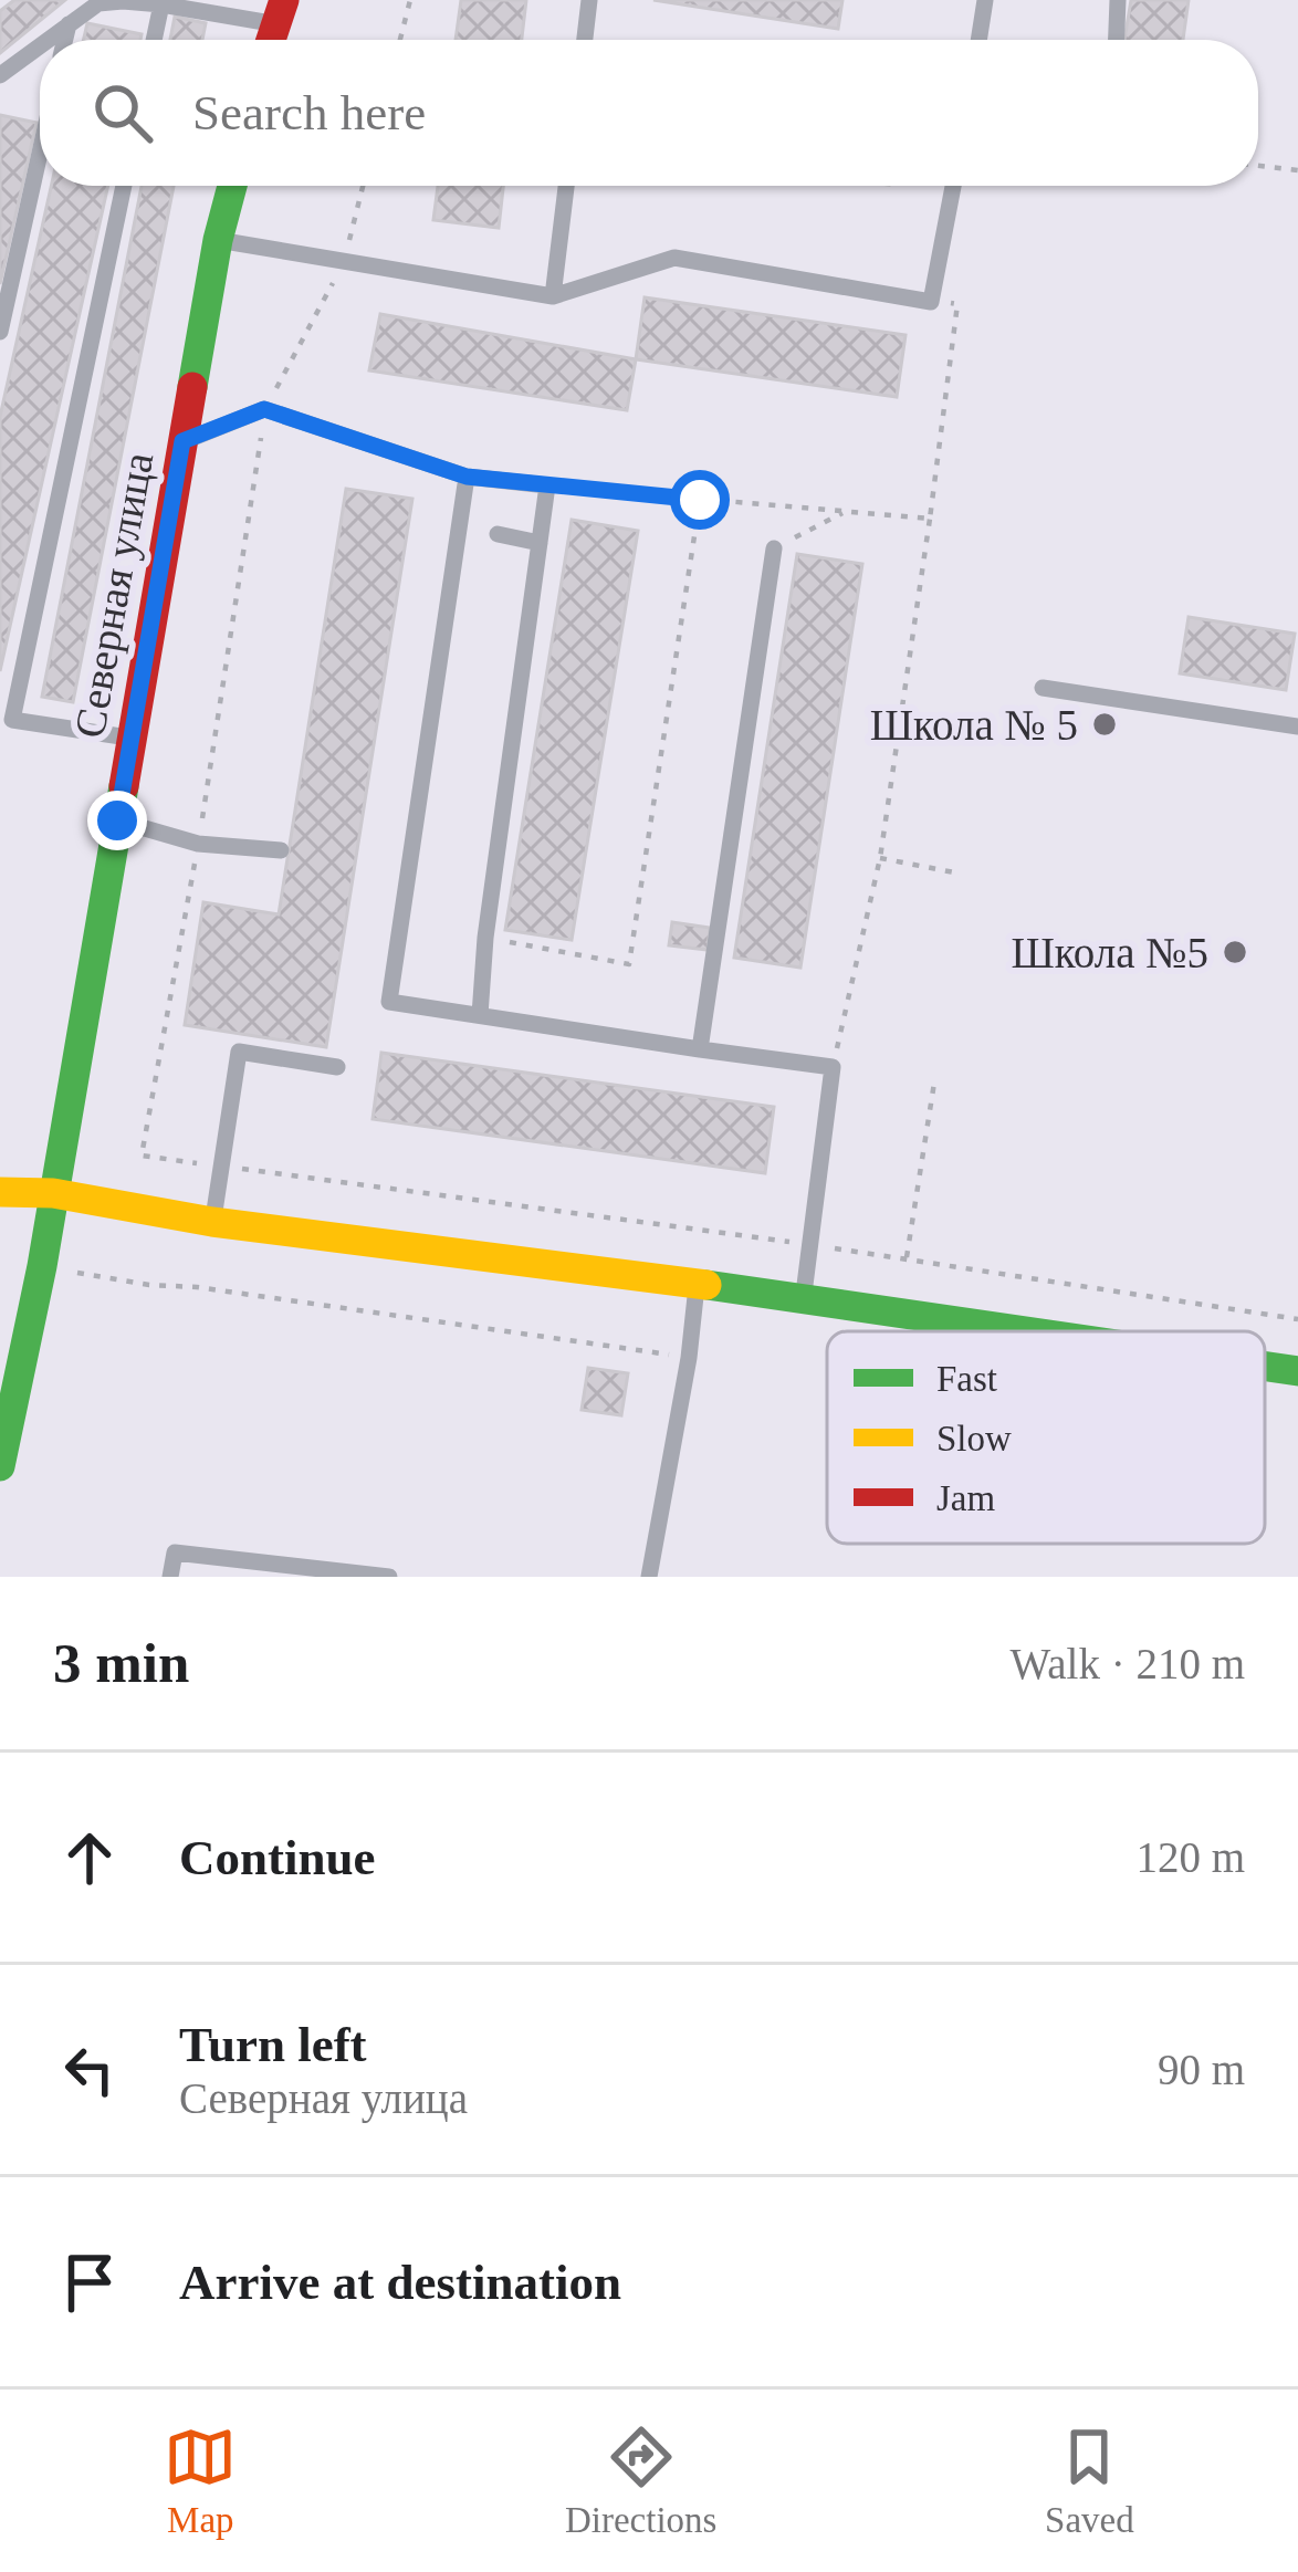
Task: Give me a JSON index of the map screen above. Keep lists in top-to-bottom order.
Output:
{
  "streets": {
    "street": ["Северная улица"]
  },
  "places": ["Школа № 5", "Школа №5"],
  "legend": ["Fast", "Slow", "Jam"],
  "page": {
    "search": "Search here",
    "heading": ["3 min", "Walk · 210 m"],
    "list": [
      ["Continue", "120 m"],
      ["Turn left", "Северная улица", "90 m"],
      "Arrive at destination"
    ],
    "nav": ["Map", "Directions", "Saved"]
  }
}
